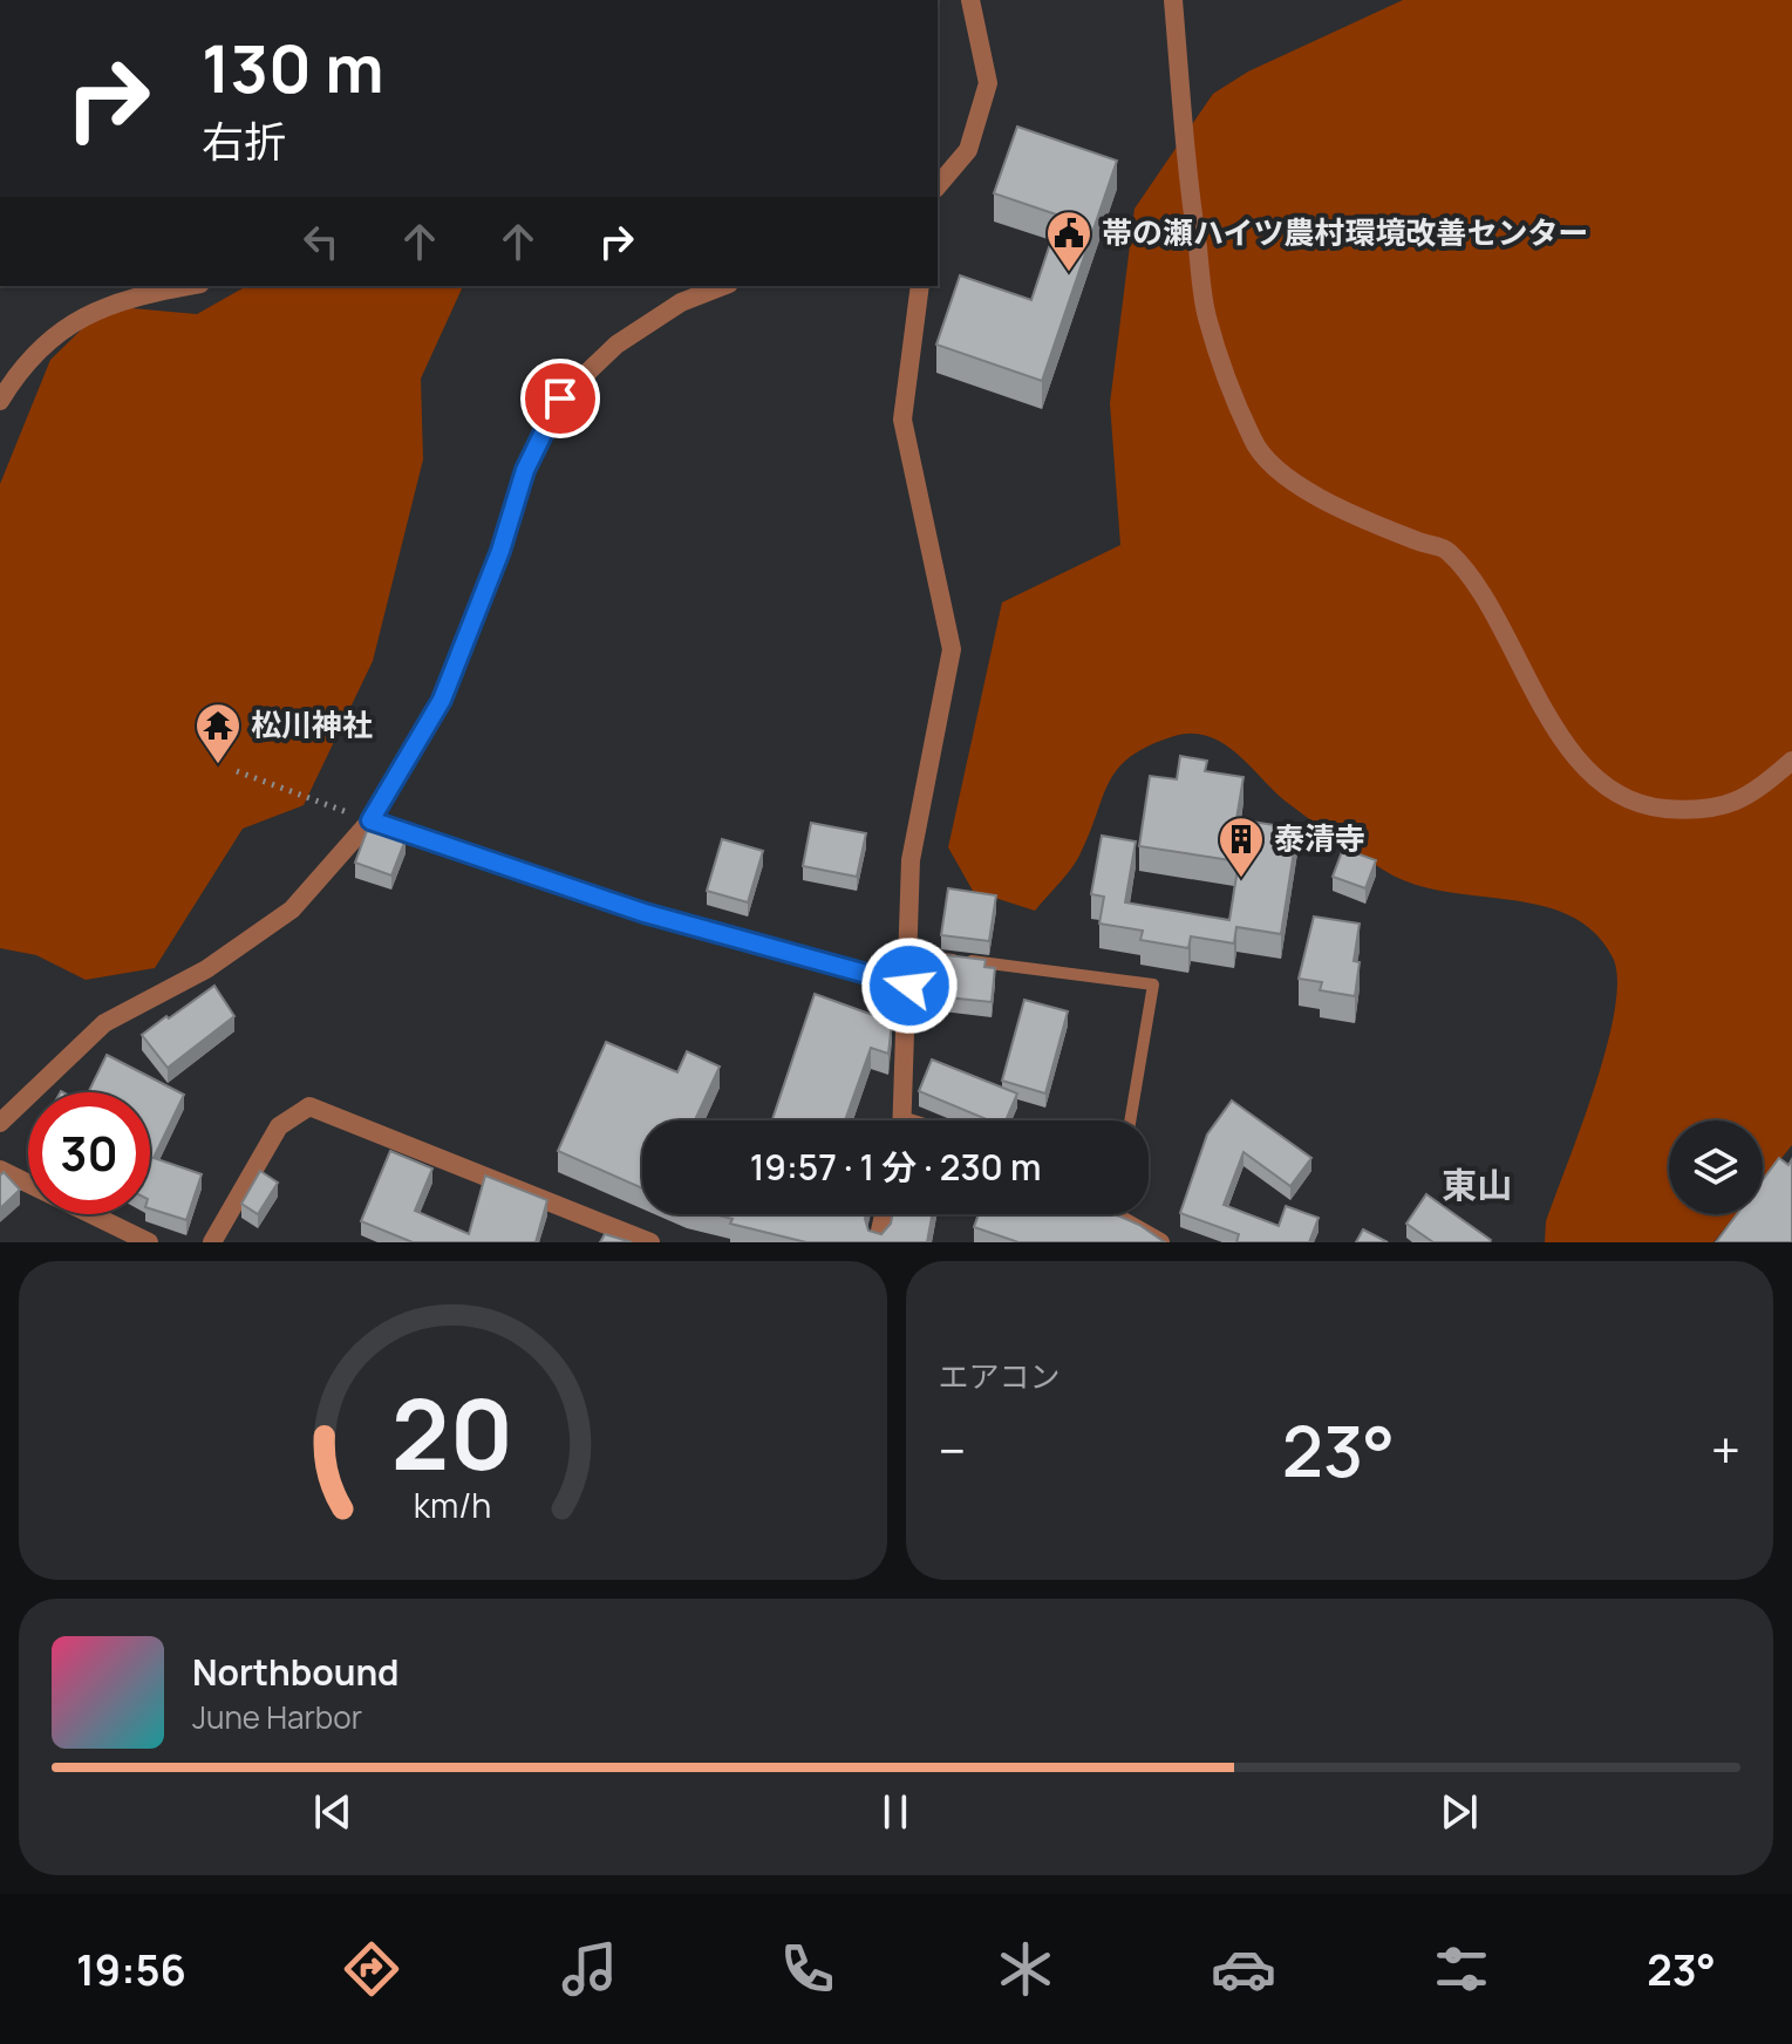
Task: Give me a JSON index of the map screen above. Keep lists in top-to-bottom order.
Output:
{
  "districts": ["東山"],
  "places": {
    "public building": ["帯の瀬ハイツ農村環境改善センター"],
    "temple": ["松川神社"],
    "building": ["泰清寺"]
  },
  "page": {
    "turn": ["130 m", "右折"],
    "limit": "30",
    "trip": "19:57 · 1 分 · 230 m",
    "tile": "エアコン",
    "heat": ["−", "23°", "+"],
    "song": ["Northbound", "June Harbor"],
    "tabs": ["19:56", "23°"],
    "gauge": ["20", "km/h"]
  }
}
